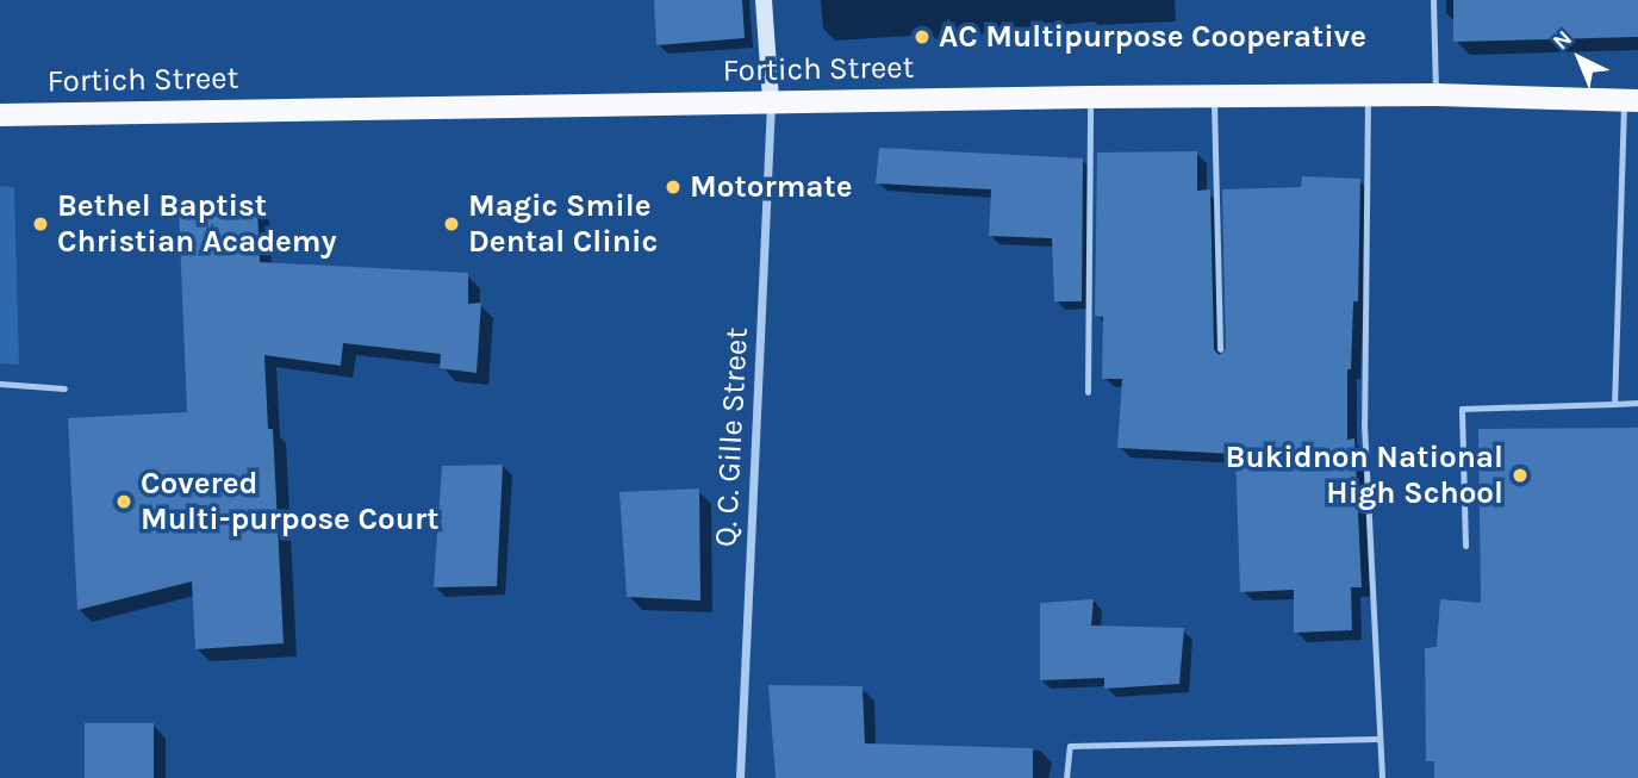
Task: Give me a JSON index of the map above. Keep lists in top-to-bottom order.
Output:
{
  "streets": {
    "highway": ["Fortich Street"],
    "street": ["Q. C. Gille Street"]
  },
  "crossings": [
    ["Fortich Street", "Q. C. Gille Street"]
  ],
  "places": [
    "AC Multipurpose Cooperative",
    "Motormate",
    "Bethel Baptist Christian Academy",
    "Magic Smile Dental Clinic",
    "Bukidnon National High School",
    "Covered Multi-purpose Court"
  ],
  "north": "top left"
}
